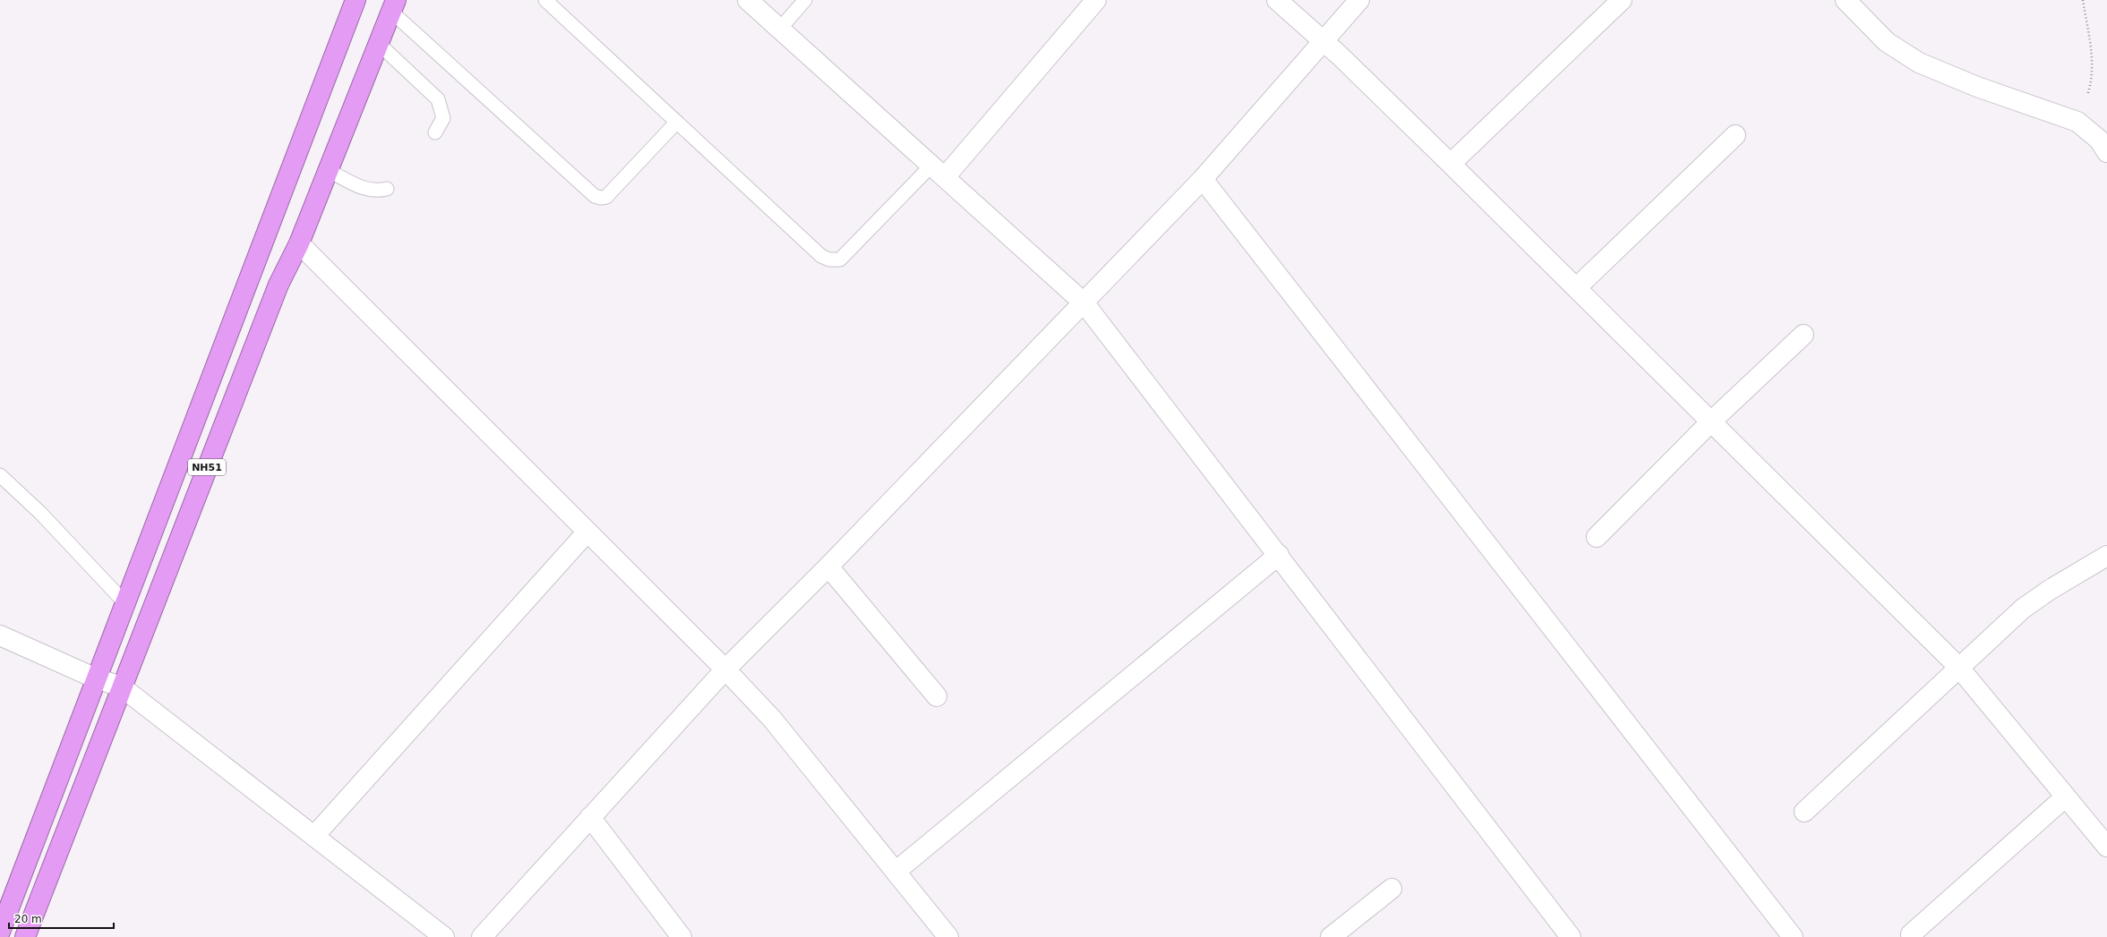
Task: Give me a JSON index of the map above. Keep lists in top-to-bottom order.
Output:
{
  "streets": {
    "highway": ["NH51"]
  },
  "scale_bar": "20 m"
}
